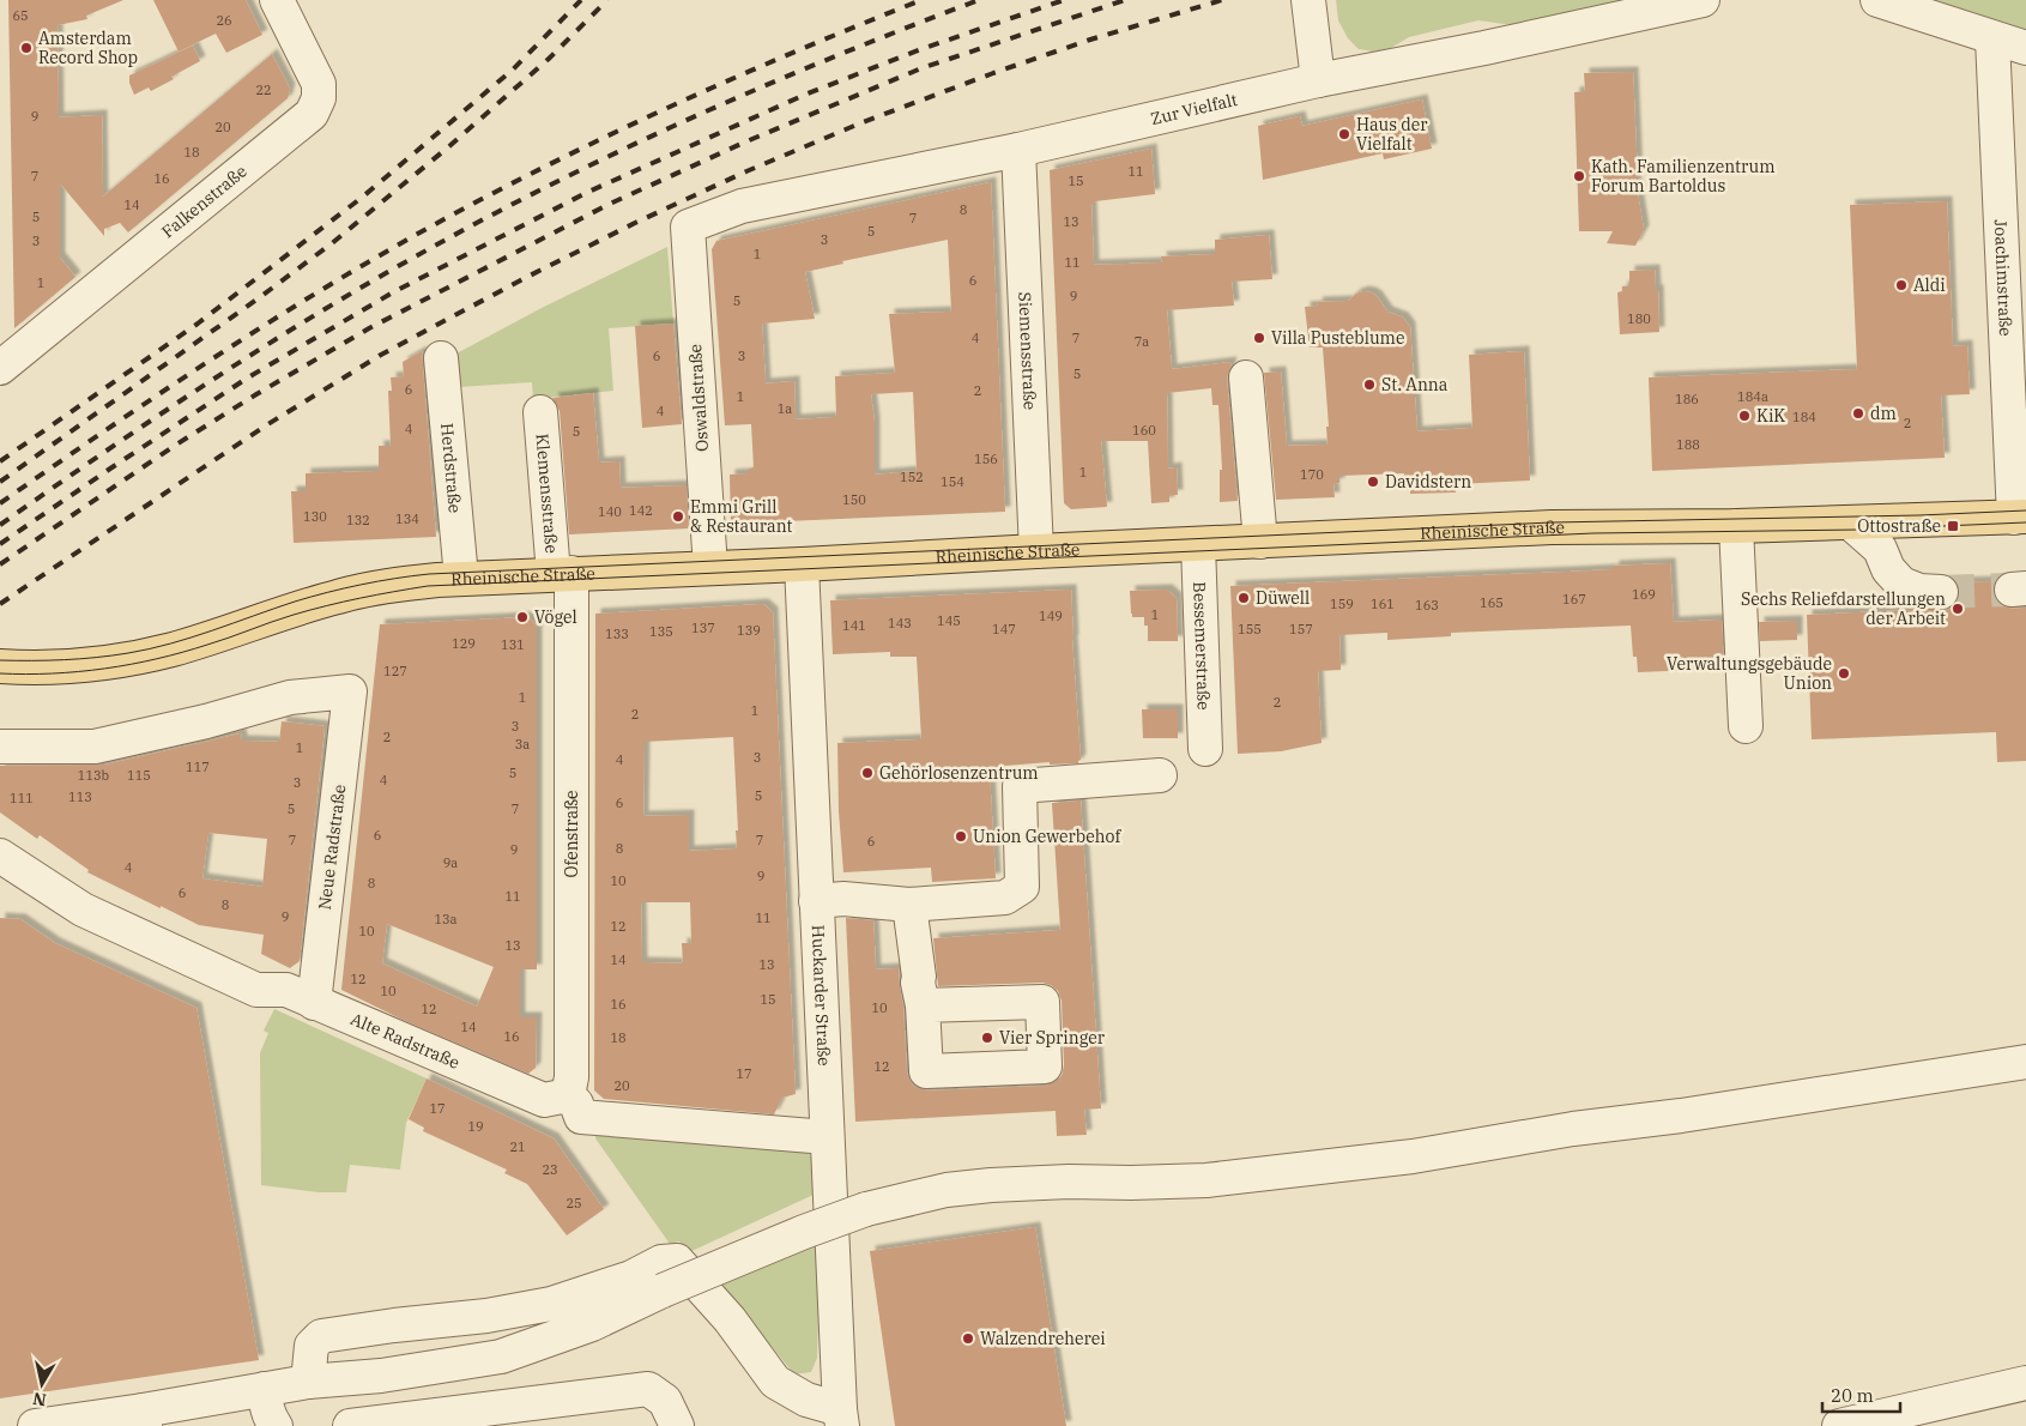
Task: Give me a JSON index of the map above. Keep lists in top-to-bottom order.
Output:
{
  "streets": {
    "main road": ["Rheinische Straße"],
    "street": [
      "Zur Vielfalt",
      "Falkenstraße",
      "Joachimstraße",
      "Siemensstraße",
      "Oswaldstraße",
      "Herdstraße",
      "Klemensstraße",
      "Bessemerstraße",
      "Ofenstraße",
      "Neue Radstraße",
      "Huckarder Straße",
      "Alte Radstraße"
    ]
  },
  "crossings": [
    ["Zur Vielfalt", "Siemensstraße"],
    ["Zur Vielfalt", "Oswaldstraße"],
    ["Joachimstraße", "Rheinische Straße"],
    ["Siemensstraße", "Rheinische Straße"],
    ["Oswaldstraße", "Rheinische Straße"],
    ["Herdstraße", "Rheinische Straße"],
    ["Klemensstraße", "Rheinische Straße"],
    ["Klemensstraße", "Ofenstraße"],
    ["Rheinische Straße", "Bessemerstraße"],
    ["Rheinische Straße", "Ofenstraße"],
    ["Rheinische Straße", "Huckarder Straße"],
    ["Ofenstraße", "Alte Radstraße"],
    ["Neue Radstraße", "Alte Radstraße"]
  ],
  "places": {
    "other": [
      "Amsterdam Record Shop",
      "Haus der Vielfalt",
      "Kath. Familienzentrum Forum Bartoldus",
      "Aldi",
      "Villa Pusteblume",
      "St. Anna",
      "dm",
      "KiK",
      "Davidstern",
      "Emmi Grill & Restaurant",
      "Düwell",
      "Sechs Reliefdarstellungen der Arbeit",
      "Vögel",
      "Verwaltungsgebäude Union",
      "Gehörlosenzentrum",
      "Union Gewerbehof",
      "Vier Springer",
      "Walzendreherei"
    ],
    "transit": ["Ottostraße"]
  },
  "house_numbers": [
    "65",
    "26",
    "22",
    "9",
    "20",
    "18",
    "11",
    "7",
    "16",
    "15",
    "14",
    "8",
    "5",
    "7",
    "13",
    "5",
    "3",
    "3",
    "1",
    "11",
    "6",
    "1",
    "9",
    "5",
    "180",
    "4",
    "7",
    "7a",
    "6",
    "3",
    "5",
    "6",
    "2",
    "1",
    "184a",
    "186",
    "1a",
    "4",
    "184",
    "2",
    "4",
    "160",
    "5",
    "188",
    "156",
    "1",
    "170",
    "152",
    "154",
    "150",
    "142",
    "140",
    "130",
    "134",
    "132",
    "169",
    "167",
    "165",
    "159",
    "161",
    "163",
    "1",
    "149",
    "145",
    "143",
    "141",
    "137",
    "147",
    "155",
    "157",
    "139",
    "135",
    "133",
    "129",
    "131",
    "127",
    "1",
    "2",
    "1",
    "2",
    "3",
    "2",
    "3a",
    "1",
    "3",
    "4",
    "117",
    "5",
    "113b",
    "115",
    "4",
    "3",
    "5",
    "113",
    "111",
    "6",
    "5",
    "7",
    "6",
    "7",
    "7",
    "6",
    "8",
    "9",
    "9a",
    "4",
    "9",
    "10",
    "8",
    "6",
    "11",
    "8",
    "9",
    "11",
    "13a",
    "12",
    "10",
    "13",
    "14",
    "13",
    "12",
    "10",
    "15",
    "16",
    "10",
    "12",
    "14",
    "16",
    "18",
    "12",
    "17",
    "20",
    "17",
    "19",
    "21",
    "23",
    "25"
  ],
  "scale_bar": "20 m",
  "north": "bottom"
}
